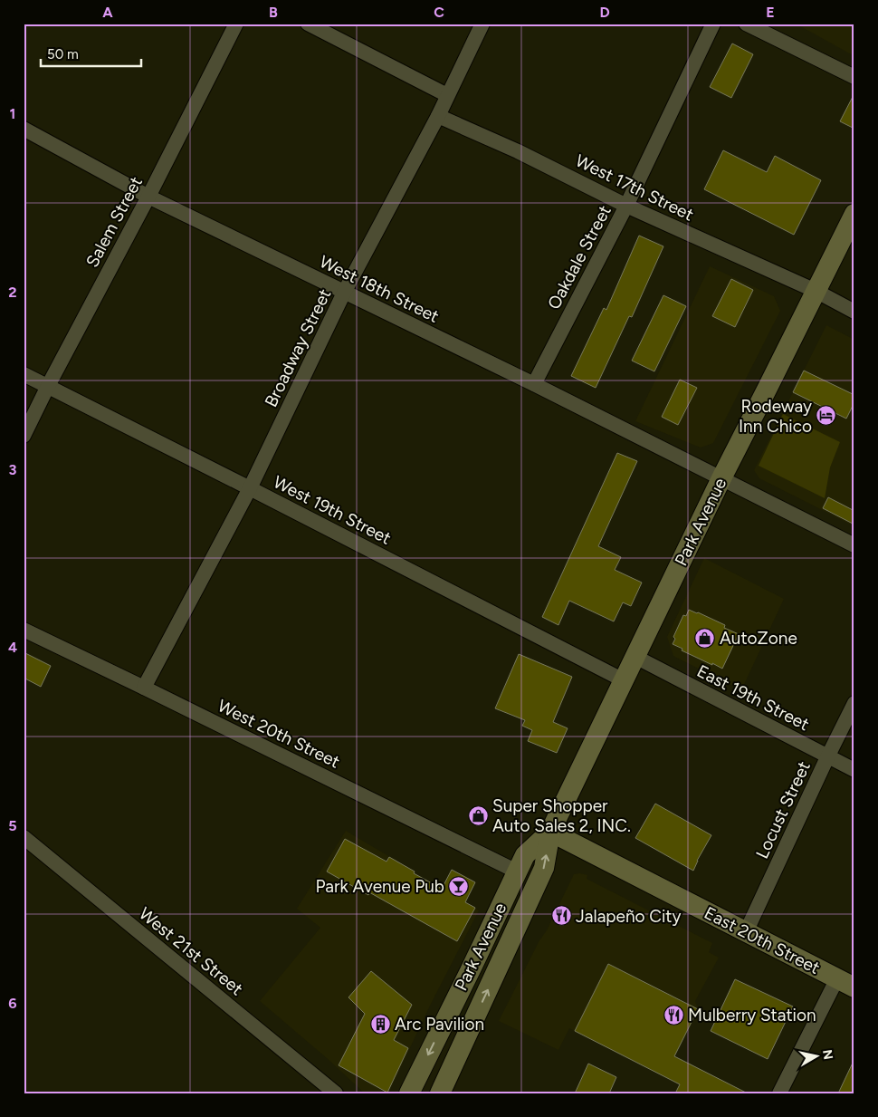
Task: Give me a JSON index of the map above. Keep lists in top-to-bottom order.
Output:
{
  "streets": {
    "main road": ["Park Avenue", "East 20th Street"],
    "street": [
      "West 17th Street",
      "Salem Street",
      "Oakdale Street",
      "West 18th Street",
      "Broadway Street",
      "West 19th Street",
      "East 19th Street",
      "West 20th Street",
      "Locust Street",
      "West 21st Street"
    ]
  },
  "crossings": [
    ["West 17th Street", "Oakdale Street"],
    ["West 17th Street", "Broadway Street"],
    ["West 17th Street", "Park Avenue"],
    ["Salem Street", "West 18th Street"],
    ["Salem Street", "West 19th Street"],
    ["Oakdale Street", "West 18th Street"],
    ["West 18th Street", "Broadway Street"],
    ["West 18th Street", "Park Avenue"],
    ["Broadway Street", "West 19th Street"],
    ["Broadway Street", "West 20th Street"],
    ["West 19th Street", "Park Avenue"],
    ["Park Avenue", "East 19th Street"],
    ["Park Avenue", "West 20th Street"],
    ["Park Avenue", "East 20th Street"],
    ["East 19th Street", "Locust Street"],
    ["Locust Street", "East 20th Street"]
  ],
  "places": {
    "hotel": ["Rodeway Inn Chico"],
    "shop": ["AutoZone", "Super Shopper Auto Sales 2, INC."],
    "bar": ["Park Avenue Pub"],
    "restaurant": ["Jalapeño City", "Mulberry Station"],
    "building": ["Arc Pavilion"]
  },
  "scale_bar": "50 m",
  "north": "right",
  "grid": {
    "columns": [
      "A",
      "B",
      "C",
      "D",
      "E"
    ],
    "rows": [
      "1",
      "2",
      "3",
      "4",
      "5",
      "6"
    ]
  }
}
